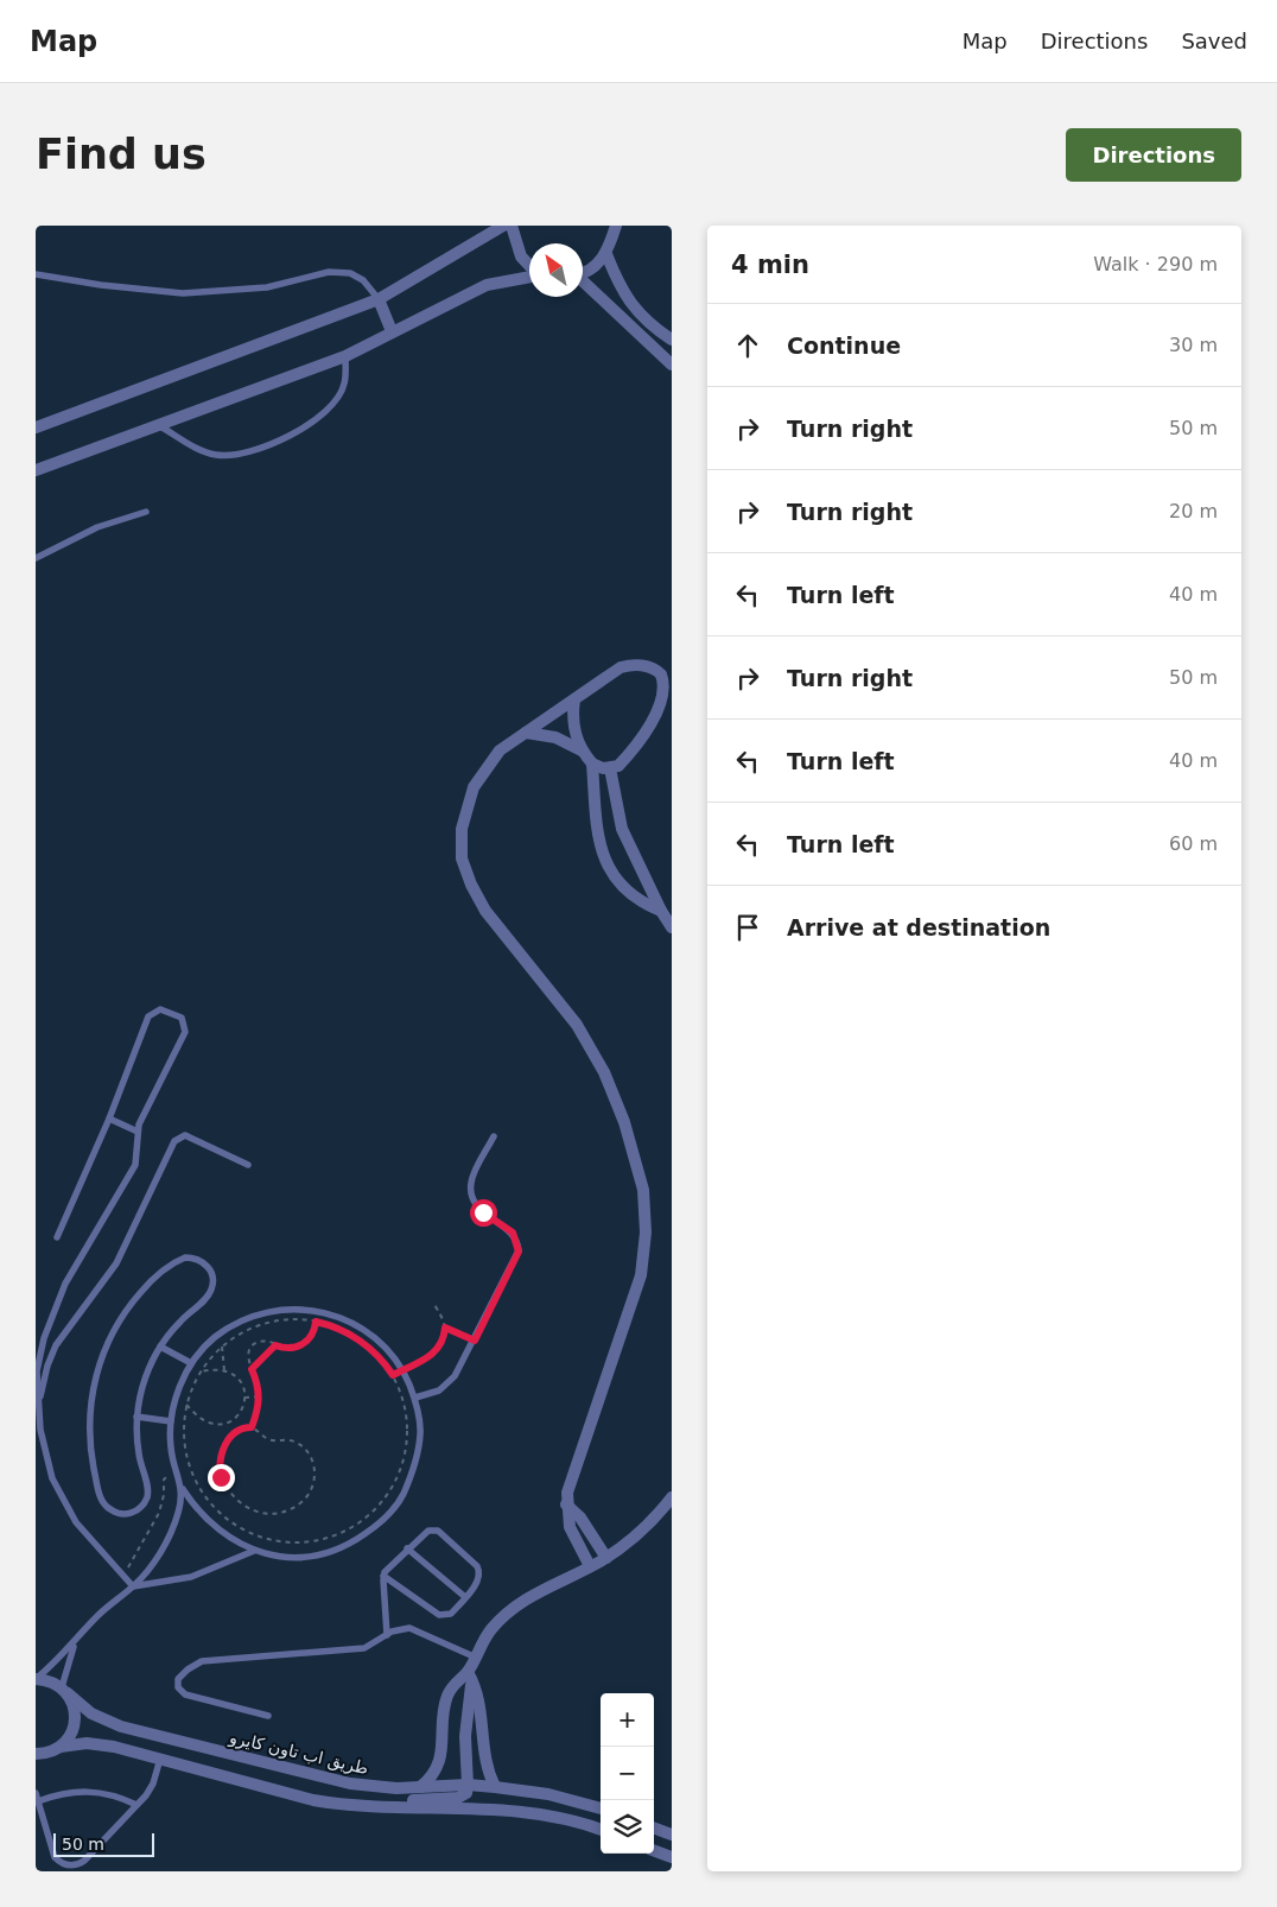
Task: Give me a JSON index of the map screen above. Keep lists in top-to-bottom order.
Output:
{
  "streets": {
    "street": ["طريق اب تاون كايرو"]
  },
  "scale_bar": "50 m",
  "north": "top left",
  "page": {
    "header": "Map",
    "nav": ["Map", "Directions", "Saved"],
    "buttons": "Directions",
    "title": "Find us",
    "heading": ["4 min", "Walk · 290 m"],
    "list": [
      ["Continue", "30 m"],
      ["Turn right", "50 m"],
      ["Turn right", "20 m"],
      ["Turn left", "40 m"],
      ["Turn right", "50 m"],
      ["Turn left", "40 m"],
      ["Turn left", "60 m"],
      "Arrive at destination"
    ],
    "map_buttons": ["+", "−"],
    "scale": "50 m"
  }
}
